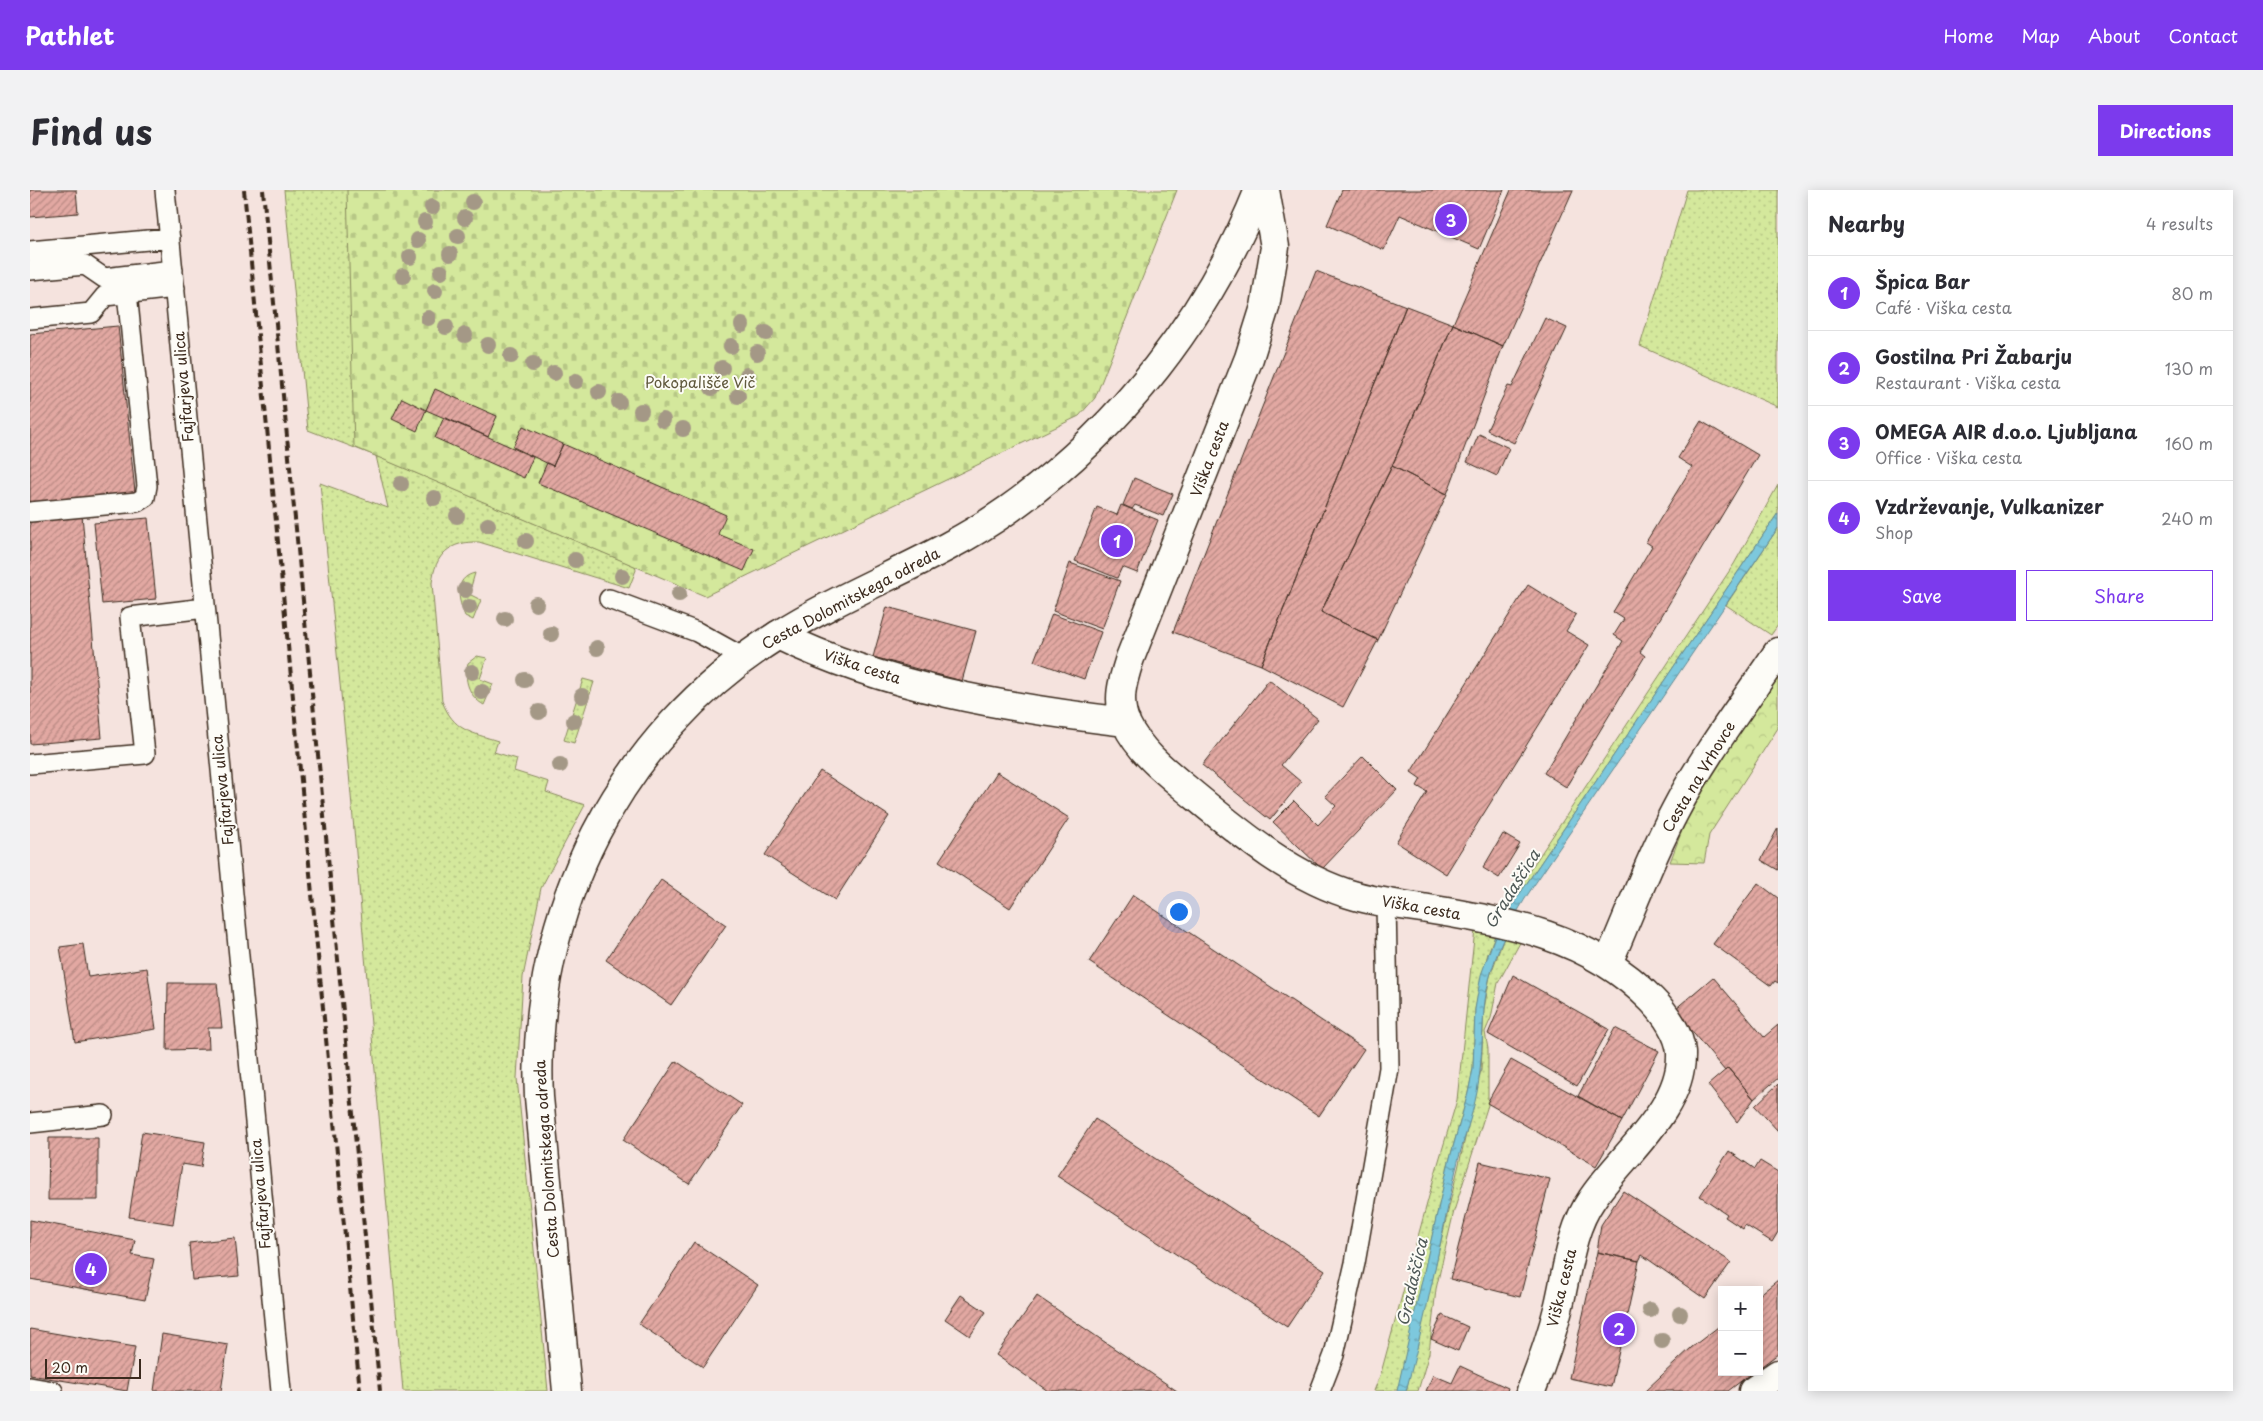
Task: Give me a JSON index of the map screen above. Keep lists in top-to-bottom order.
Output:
{
  "streets": {
    "street": ["Viška cesta", "Cesta Dolomitskega odreda", "Cesta na Vrhovce"],
    "lane": ["Fajfarjeva ulica"]
  },
  "crossings": [
    ["Viška cesta", "Cesta Dolomitskega odreda"],
    ["Viška cesta", "Cesta na Vrhovce"]
  ],
  "water": ["Gradaščica"],
  "parks": ["Pokopališče Vič"],
  "scale_bar": "20 m",
  "page": {
    "header": "Pathlet",
    "nav": [
      "Home",
      "Map",
      "About",
      "Contact"
    ],
    "title": "Find us",
    "buttons": [
      "Directions",
      ["Save", "Share"]
    ],
    "heading": ["Nearby", "4 results"],
    "pins": [
      "3",
      "1",
      "4",
      "2"
    ],
    "list": [
      {
        "mark": "1",
        "name": "Špica Bar",
        "note": "Café · Viška cesta",
        "value": "80 m"
      },
      {
        "mark": "2",
        "name": "Gostilna Pri Žabarju",
        "note": "Restaurant · Viška cesta",
        "value": "130 m"
      },
      {
        "mark": "3",
        "name": "OMEGA AIR d.o.o. Ljubljana",
        "note": "Office · Viška cesta",
        "value": "160 m"
      },
      {
        "mark": "4",
        "name": "Vzdrževanje, Vulkanizer",
        "note": "Shop",
        "value": "240 m"
      }
    ],
    "map_buttons": ["+", "−"],
    "scale": "20 m"
  }
}
